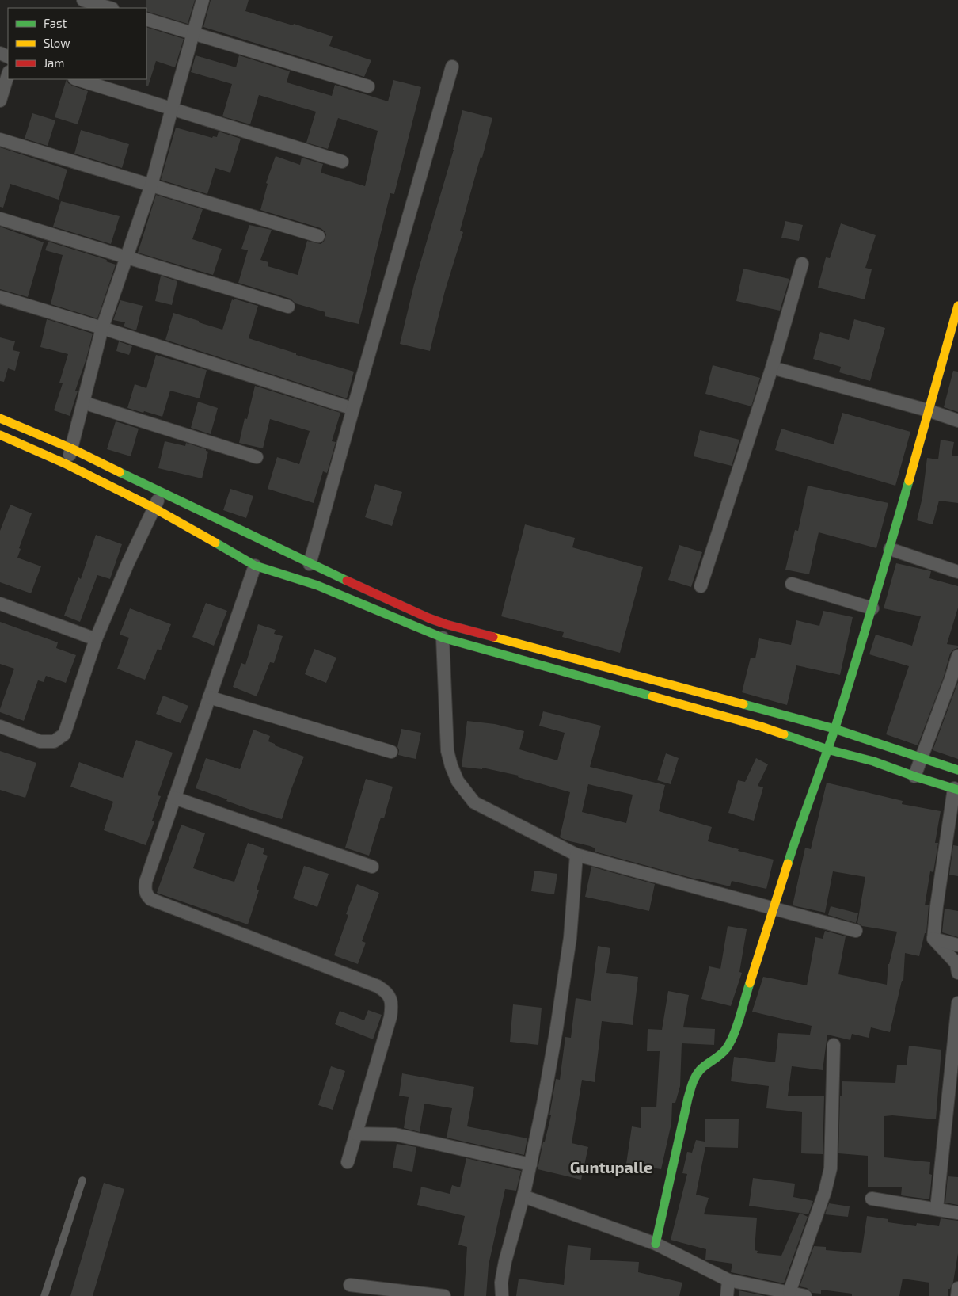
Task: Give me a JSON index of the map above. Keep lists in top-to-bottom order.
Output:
{
  "districts": ["Guntupalle"],
  "legend": ["Fast", "Slow", "Jam"]
}
